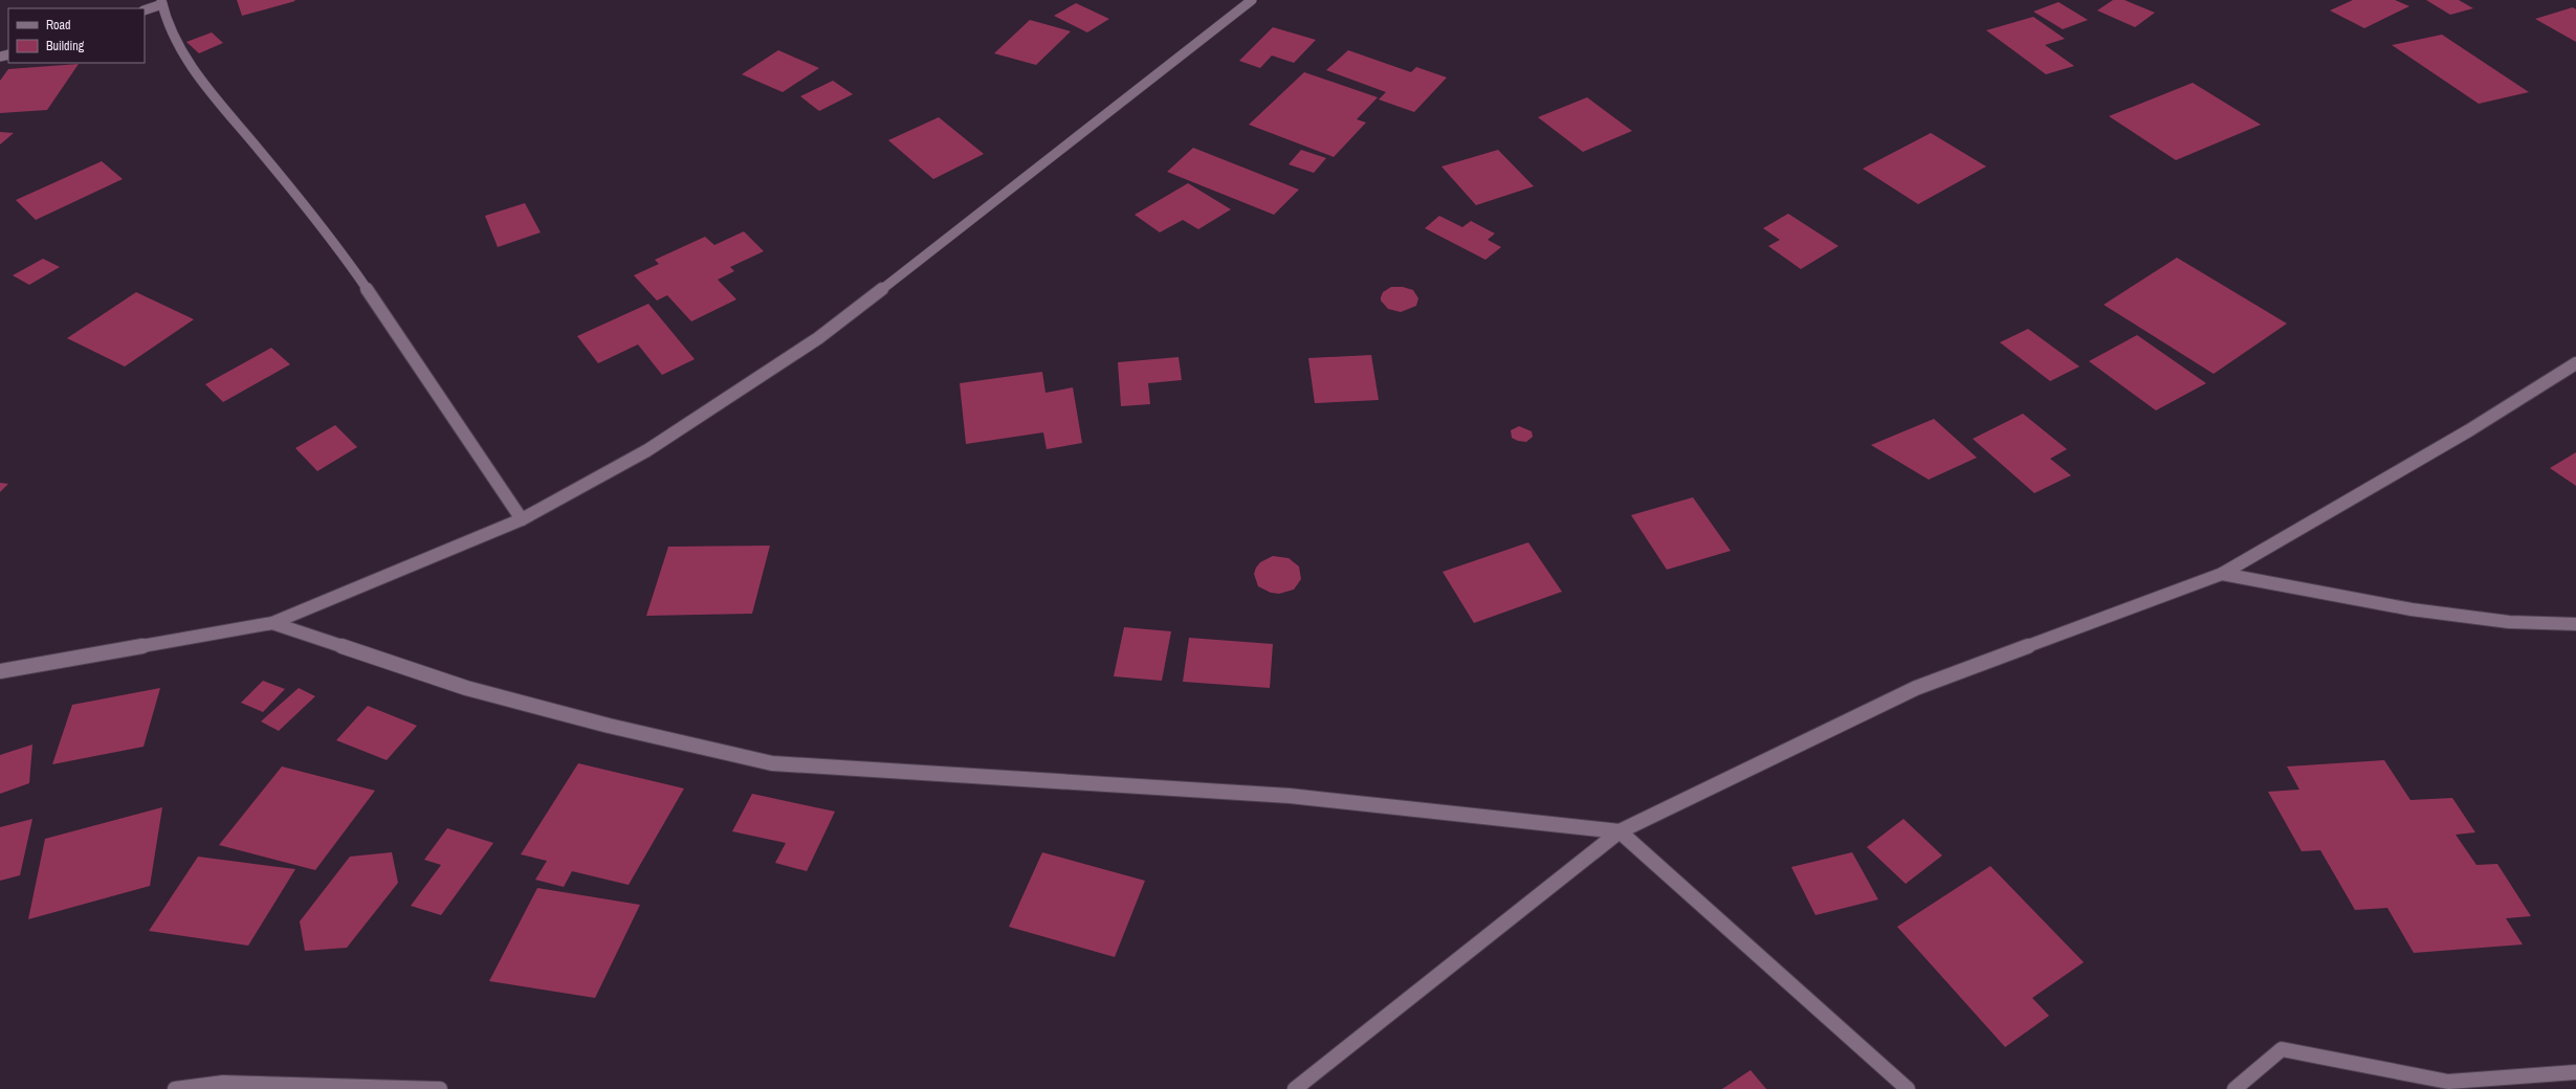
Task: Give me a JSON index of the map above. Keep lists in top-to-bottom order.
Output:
{
  "legend": ["Road", "Building"]
}
